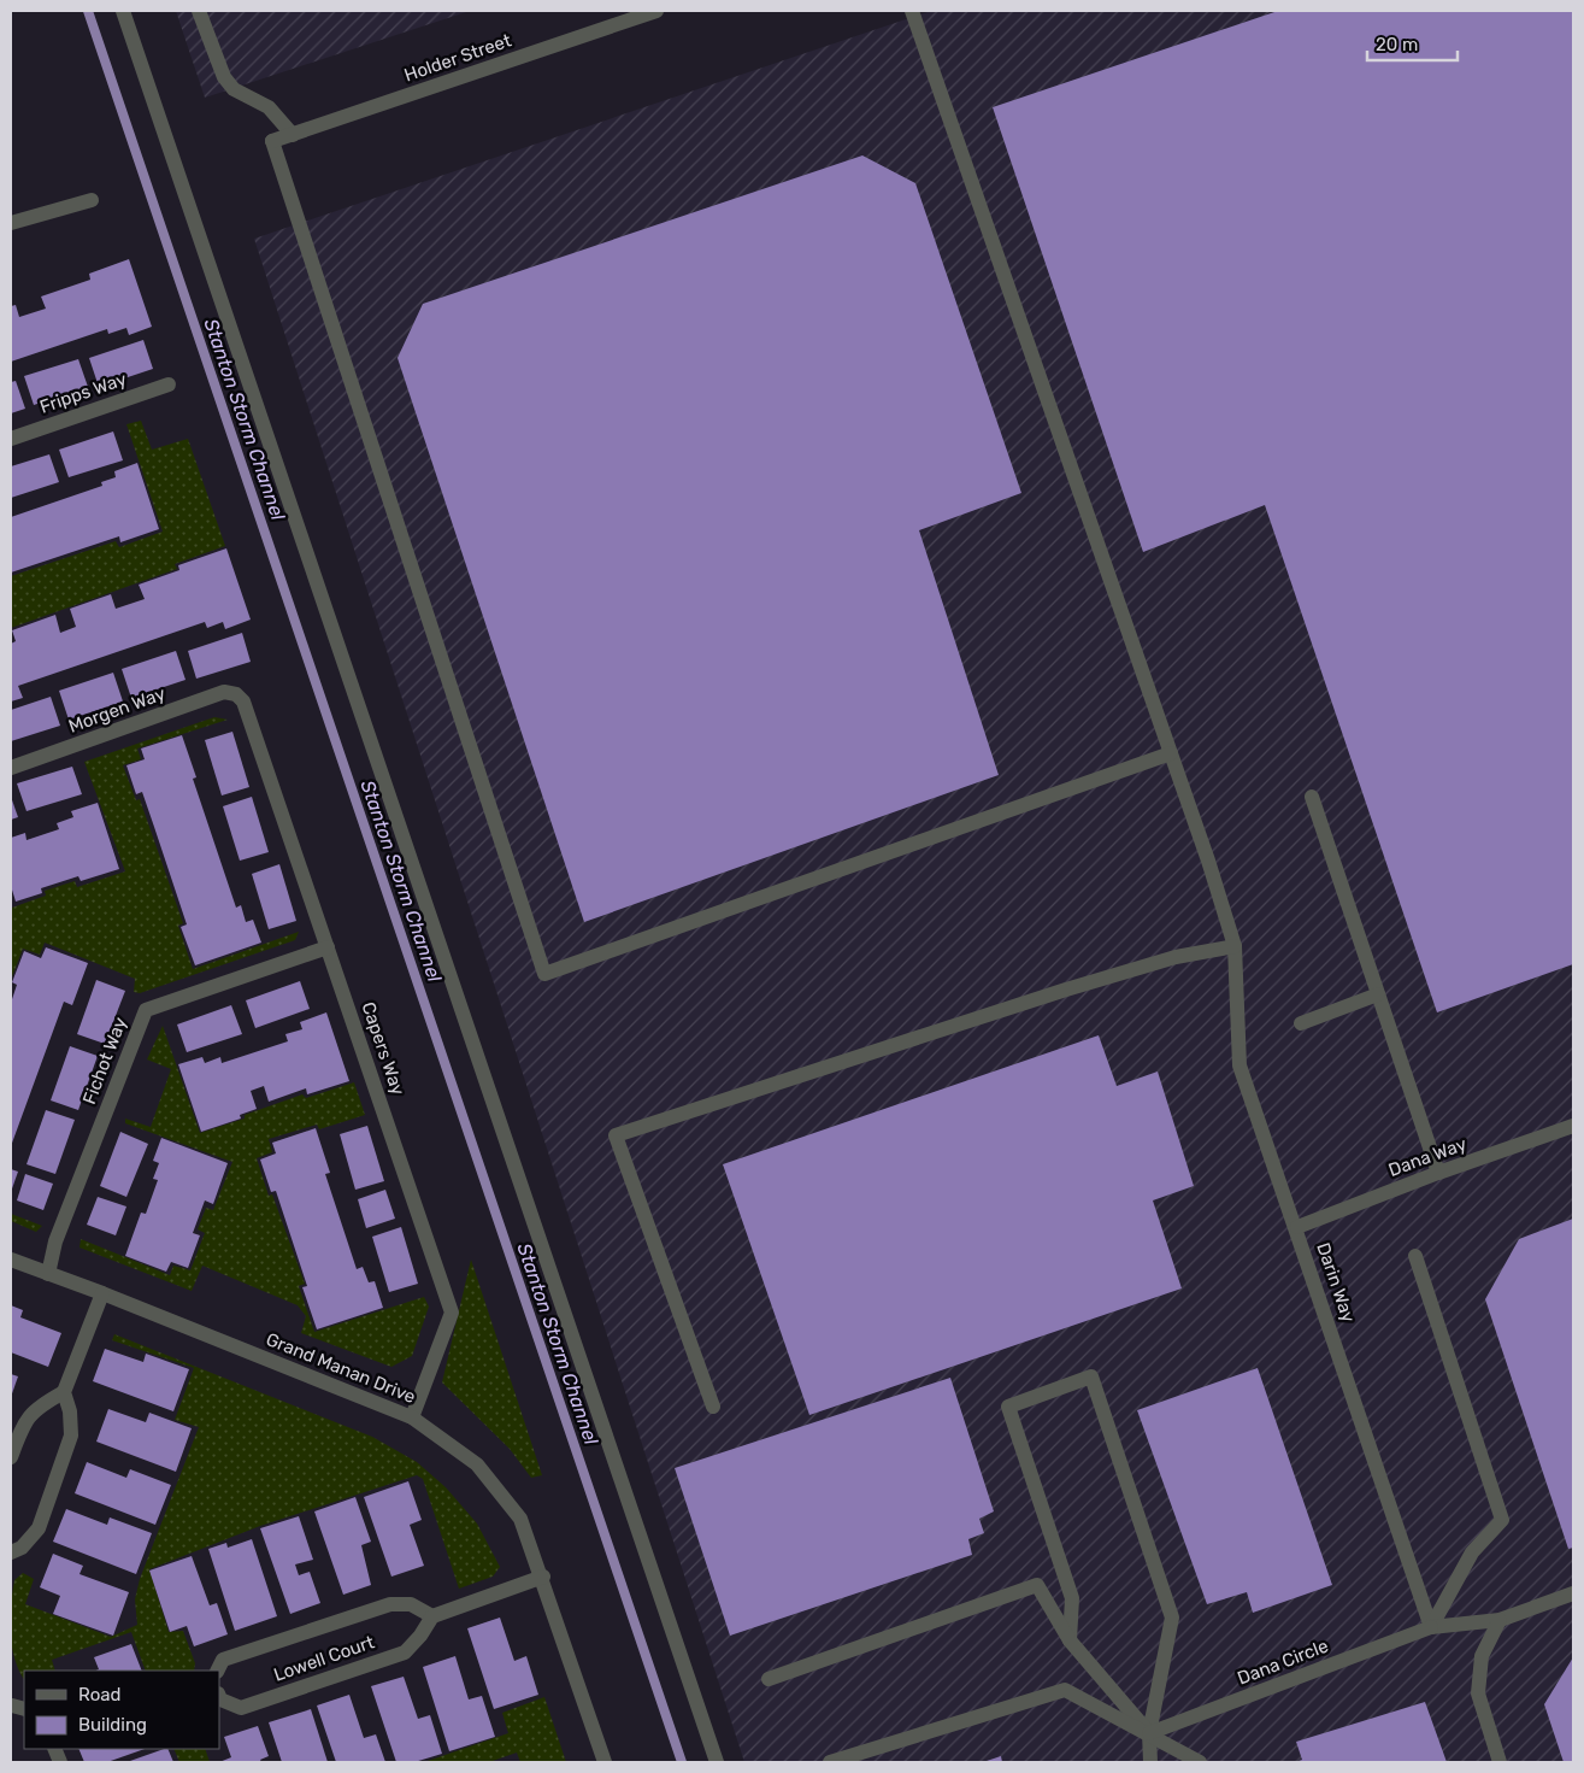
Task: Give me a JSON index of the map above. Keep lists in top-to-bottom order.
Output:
{
  "streets": {
    "street": [
      "Holder Street",
      "Fripps Way",
      "Morgen Way",
      "Capers Way",
      "Fichot Way",
      "Dana Way",
      "Darin Way",
      "Grand Manan Drive",
      "Lowell Court",
      "Dana Circle"
    ]
  },
  "crossings": [
    ["Holder Street", "Darin Way"],
    ["Morgen Way", "Capers Way"],
    ["Capers Way", "Fichot Way"],
    ["Capers Way", "Grand Manan Drive"],
    ["Fichot Way", "Grand Manan Drive"],
    ["Dana Way", "Darin Way"],
    ["Darin Way", "Dana Circle"]
  ],
  "water": ["Stanton Storm Channel"],
  "legend": ["Road", "Building"],
  "scale_bar": "20 m"
}
